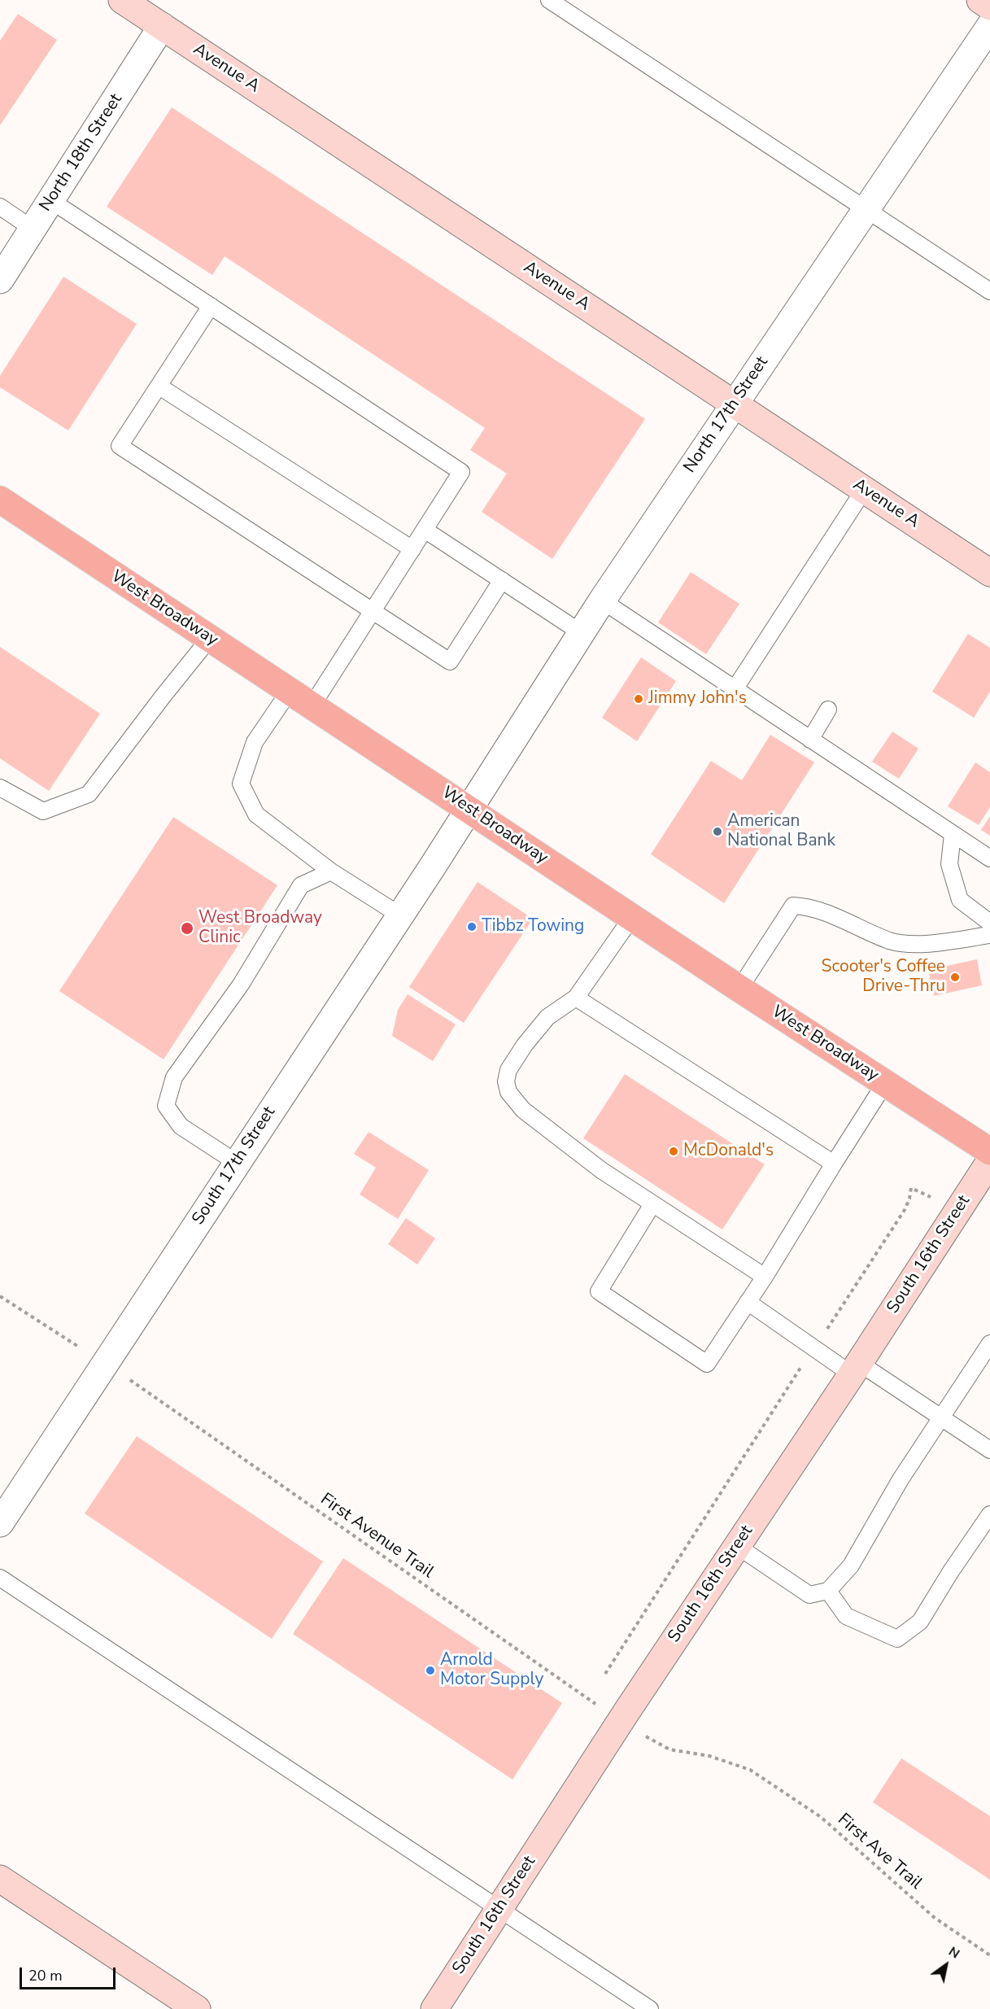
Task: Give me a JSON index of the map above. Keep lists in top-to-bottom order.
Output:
{
  "streets": {
    "main road": ["West Broadway"],
    "street": [
      "Avenue A",
      "North 18th Street",
      "North 17th Street",
      "South 17th Street",
      "South 16th Street"
    ],
    "path": ["First Avenue Trail", "First Ave Trail"]
  },
  "crossings": [
    ["Avenue A", "North 18th Street"],
    ["Avenue A", "North 17th Street"],
    ["North 17th Street", "West Broadway"],
    ["North 17th Street", "South 17th Street"],
    ["West Broadway", "South 17th Street"],
    ["South 17th Street", "First Avenue Trail"],
    ["South 16th Street", "First Avenue Trail"],
    ["First Avenue Trail", "First Ave Trail"]
  ],
  "places": [
    "Jimmy John's",
    "American National Bank",
    "Tibbz Towing",
    "West Broadway Clinic",
    "Scooter's Coffee Drive-Thru",
    "McDonald's",
    "Arnold Motor Supply"
  ],
  "scale_bar": "20 m",
  "north": "top right"
}
